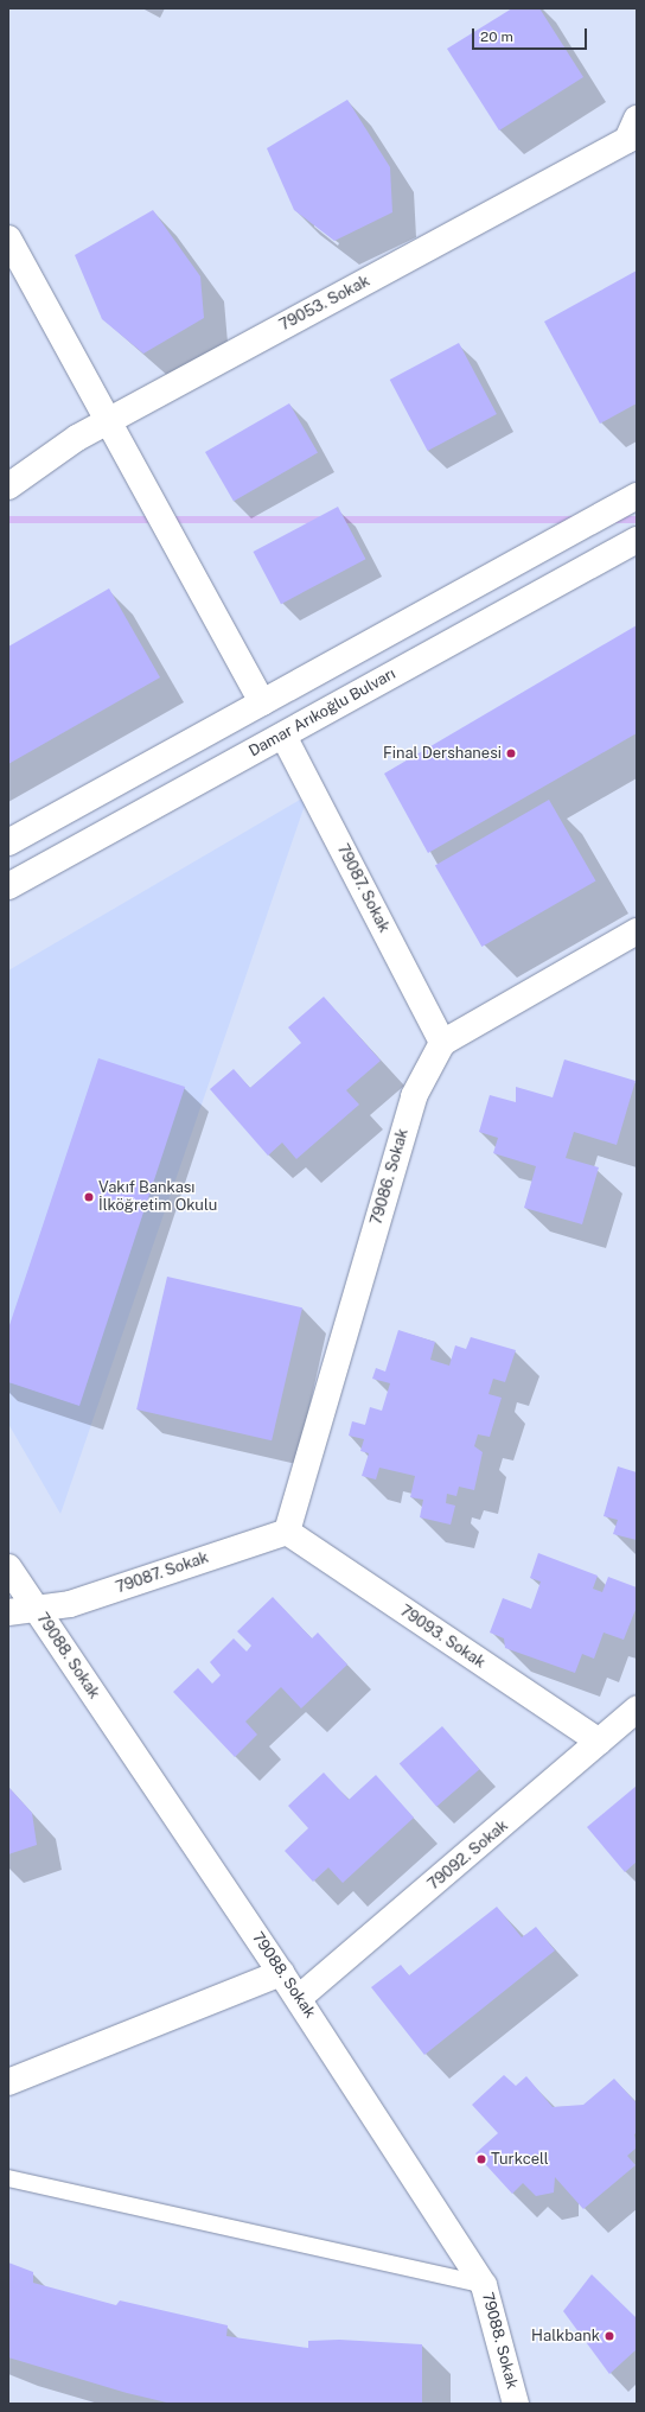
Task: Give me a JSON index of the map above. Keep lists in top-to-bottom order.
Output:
{
  "streets": {
    "street": [
      "79053. Sokak",
      "Damar Arıkoğlu Bulvarı",
      "79087. Sokak",
      "79086. Sokak",
      "79093. Sokak",
      "79088. Sokak",
      "79092. Sokak"
    ]
  },
  "crossings": [
    ["Damar Arıkoğlu Bulvarı", "79087. Sokak"],
    ["79087. Sokak", "79086. Sokak"],
    ["79087. Sokak", "79093. Sokak"],
    ["79087. Sokak", "79088. Sokak"],
    ["79086. Sokak", "79093. Sokak"],
    ["79093. Sokak", "79092. Sokak"],
    ["79088. Sokak", "79092. Sokak"]
  ],
  "places": [
    "Final Dershanesi",
    "Vakıf Bankası İlköğretim Okulu",
    "Turkcell",
    "Halkbank"
  ],
  "scale_bar": "20 m"
}
